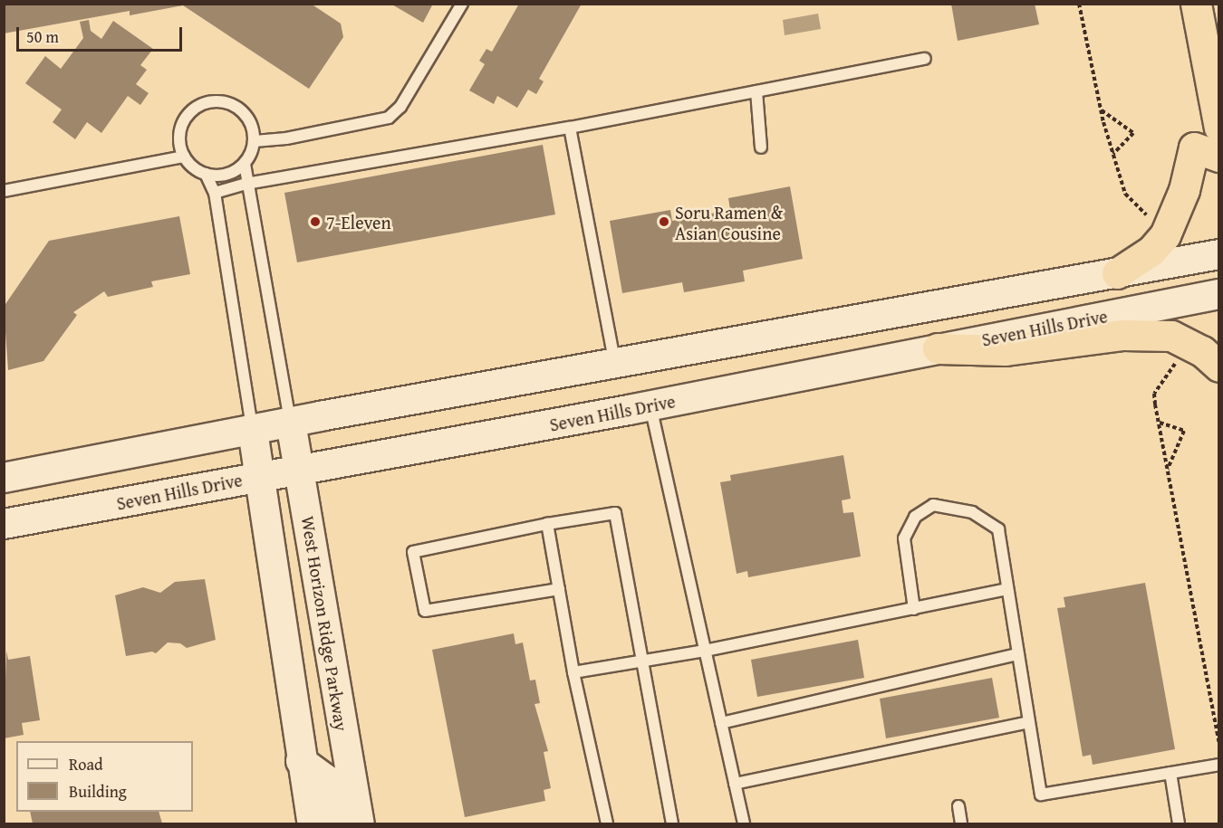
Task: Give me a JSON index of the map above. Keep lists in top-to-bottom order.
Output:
{
  "streets": {
    "main road": ["Seven Hills Drive", "West Horizon Ridge Parkway"]
  },
  "crossings": [
    ["Seven Hills Drive", "West Horizon Ridge Parkway"]
  ],
  "places": ["7-Eleven", "Soru Ramen & Asian Cousine"],
  "legend": ["Road", "Building"],
  "scale_bar": "50 m"
}
